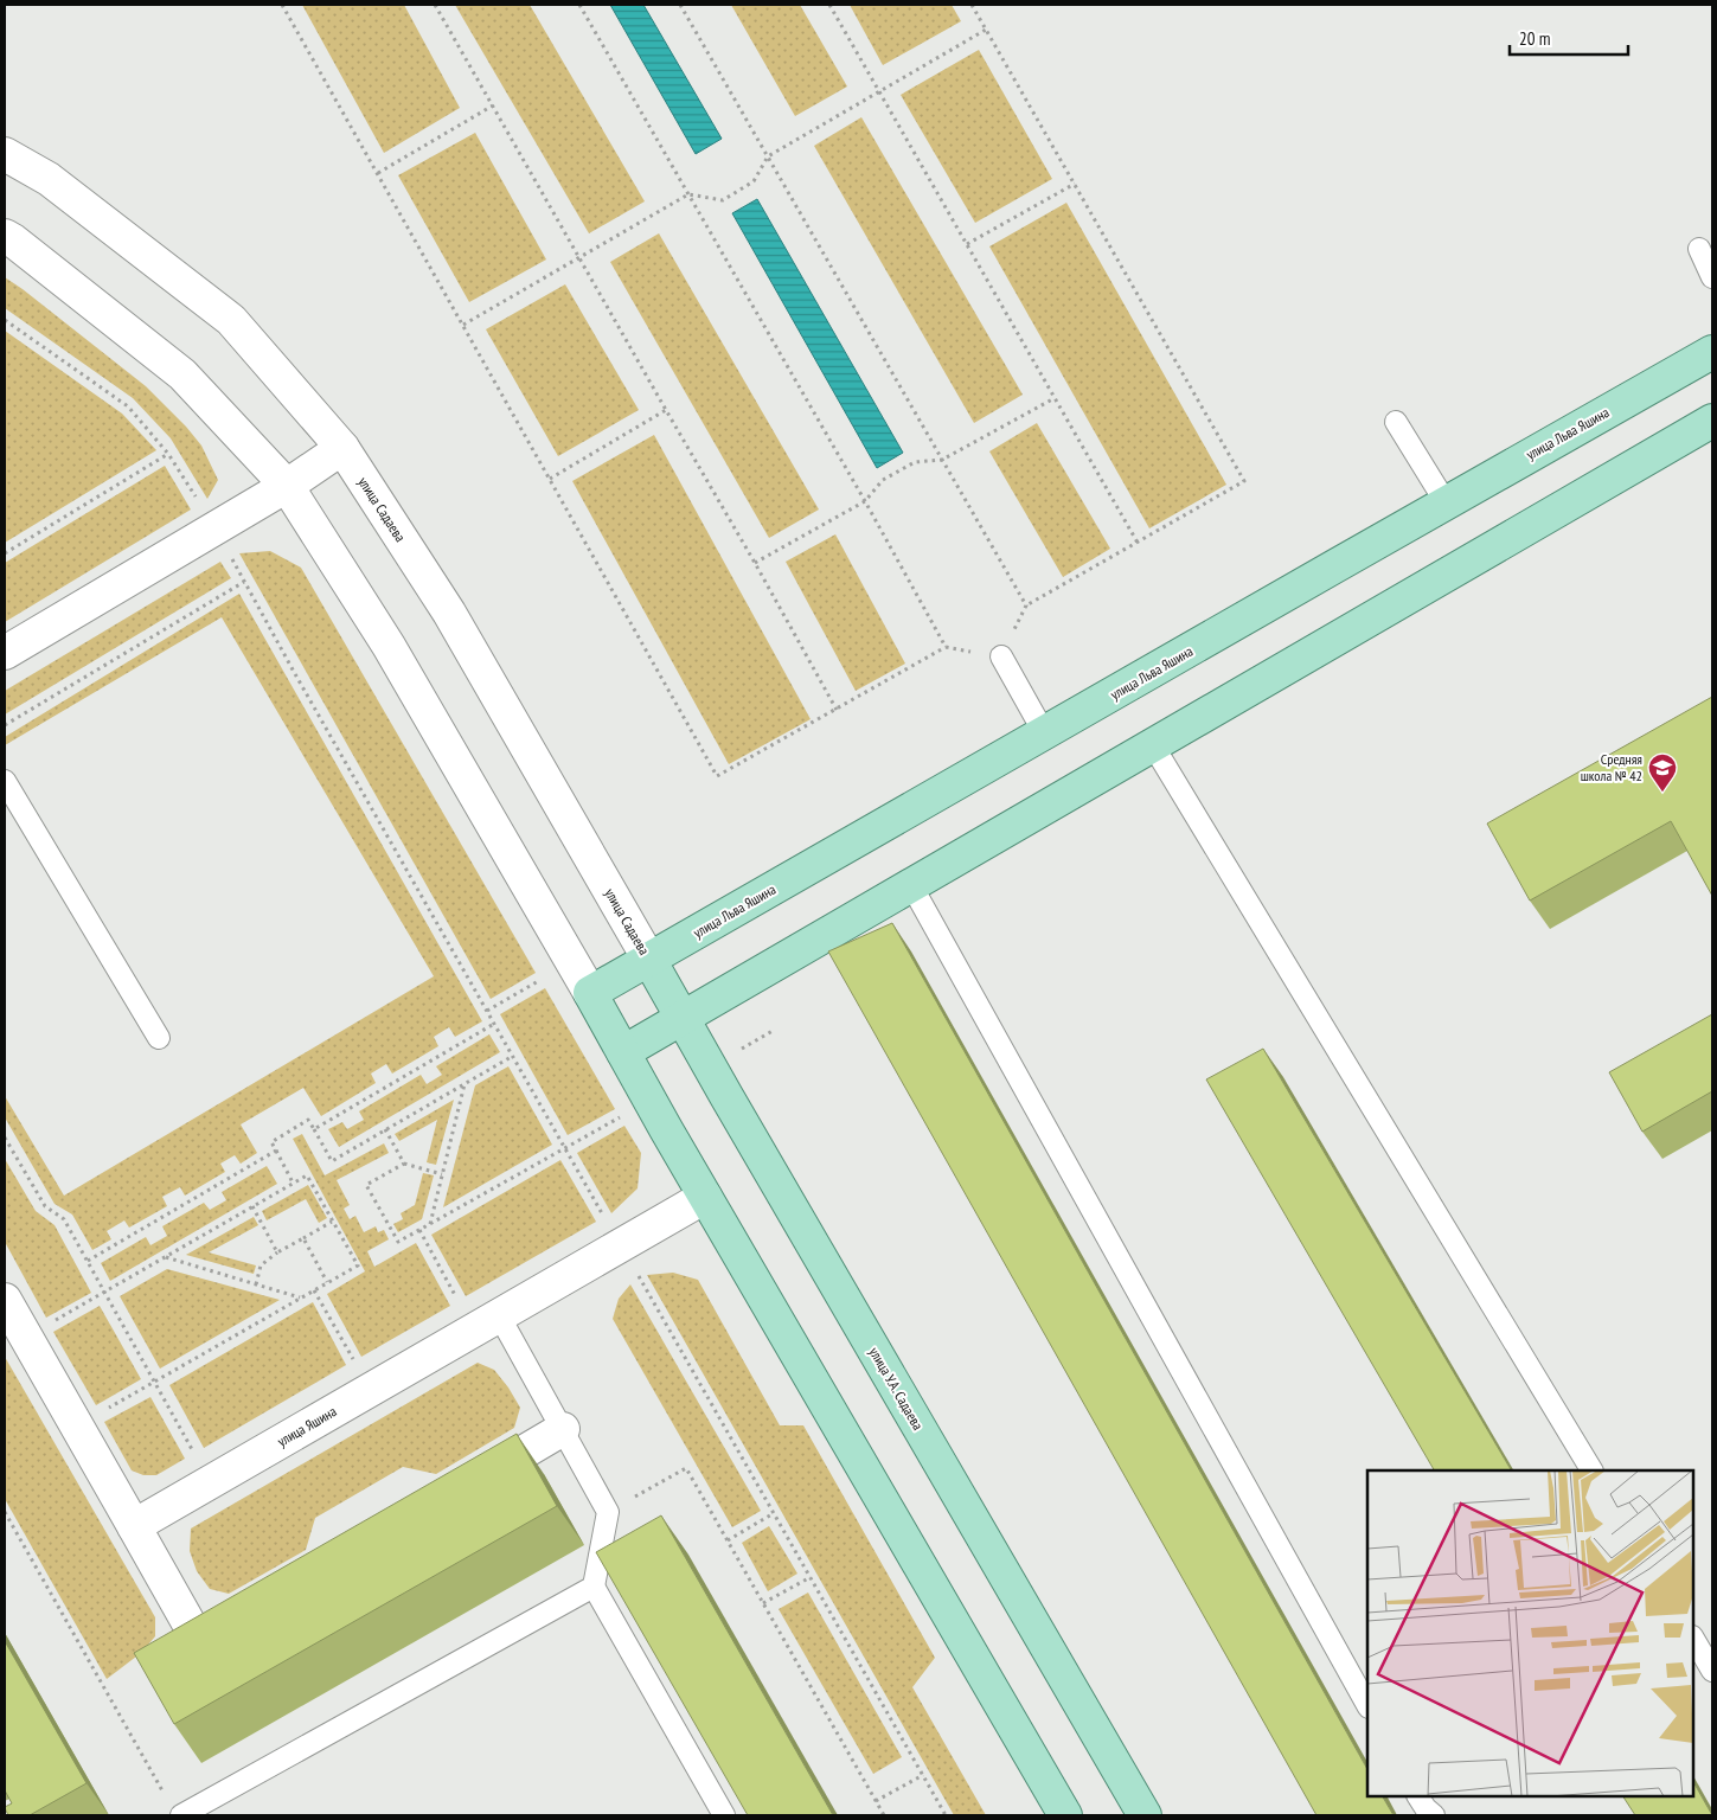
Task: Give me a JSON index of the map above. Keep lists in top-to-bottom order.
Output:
{
  "streets": {
    "main road": [
      "улица Льва Яшина",
      "улица Садаева",
      "улица У.А. Садаева",
      "улица Яшина"
    ]
  },
  "crossings": [
    ["улица Льва Яшина", "улица Садаева"],
    ["улица Льва Яшина", "улица У.А. Садаева"],
    ["улица Садаева", "улица У.А. Садаева"]
  ],
  "places": {
    "school or university": ["Средняя школа № 42"]
  },
  "scale_bar": "20 m"
}
